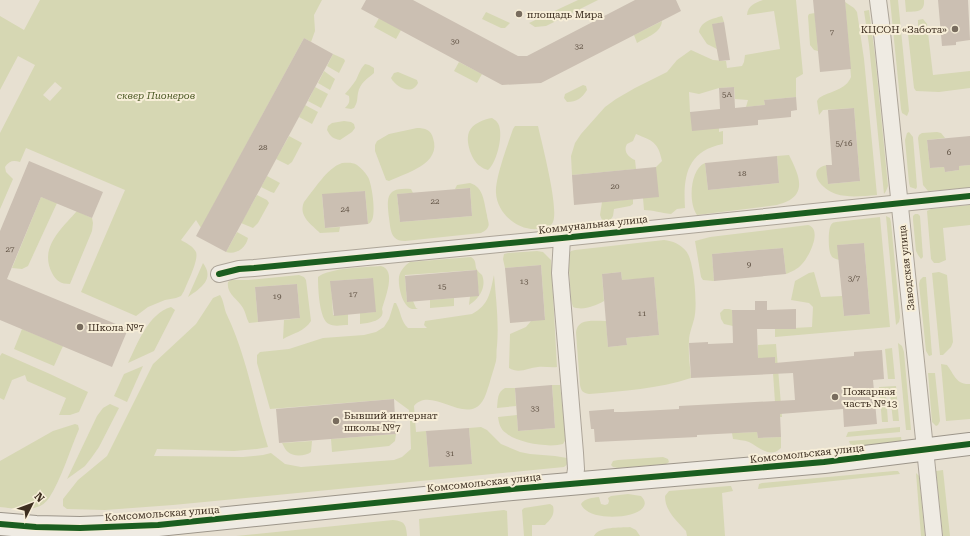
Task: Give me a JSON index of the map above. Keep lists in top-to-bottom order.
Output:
{
  "streets": {
    "street": ["Коммунальная улица", "Заводская улица", "Комсомольская улица"]
  },
  "crossings": [
    ["Коммунальная улица", "Заводская улица"],
    ["Заводская улица", "Комсомольская улица"]
  ],
  "parks": ["сквер Пионеров"],
  "places": [
    "площадь Мира",
    "КЦСОН «Забота»",
    "Школа №7",
    "Пожарная часть №13",
    "Бывший интернат школы №7"
  ],
  "house_numbers": [
    "7",
    "30",
    "32",
    "5А",
    "5/16",
    "28",
    "6",
    "18",
    "20",
    "22",
    "24",
    "27",
    "9",
    "3/7",
    "13",
    "15",
    "17",
    "19",
    "11",
    "33",
    "31"
  ],
  "north": "top right"
}
